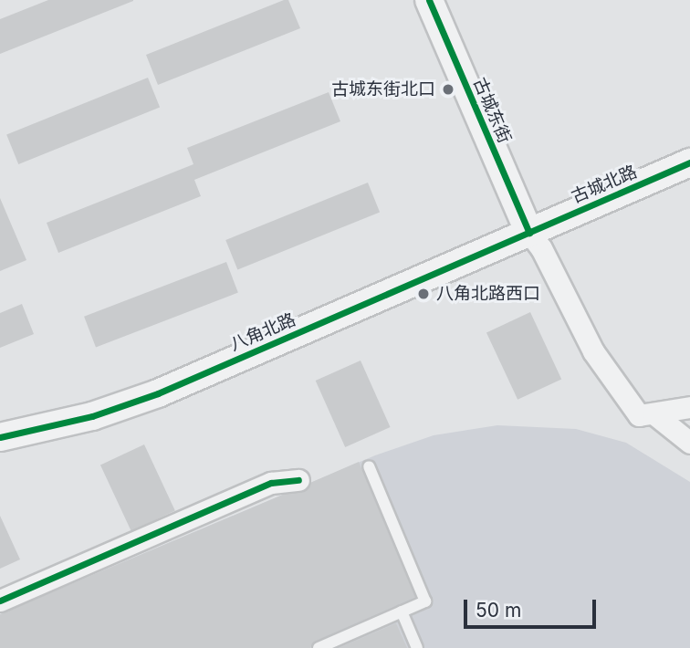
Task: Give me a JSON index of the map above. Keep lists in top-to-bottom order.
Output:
{
  "streets": {
    "street": ["古城东街", "古城北路", "八角北路"]
  },
  "crossings": [
    ["古城东街", "古城北路"],
    ["古城东街", "八角北路"],
    ["古城北路", "八角北路"]
  ],
  "places": ["古城东街北口", "八角北路西口"],
  "scale_bar": "50 m"
}
